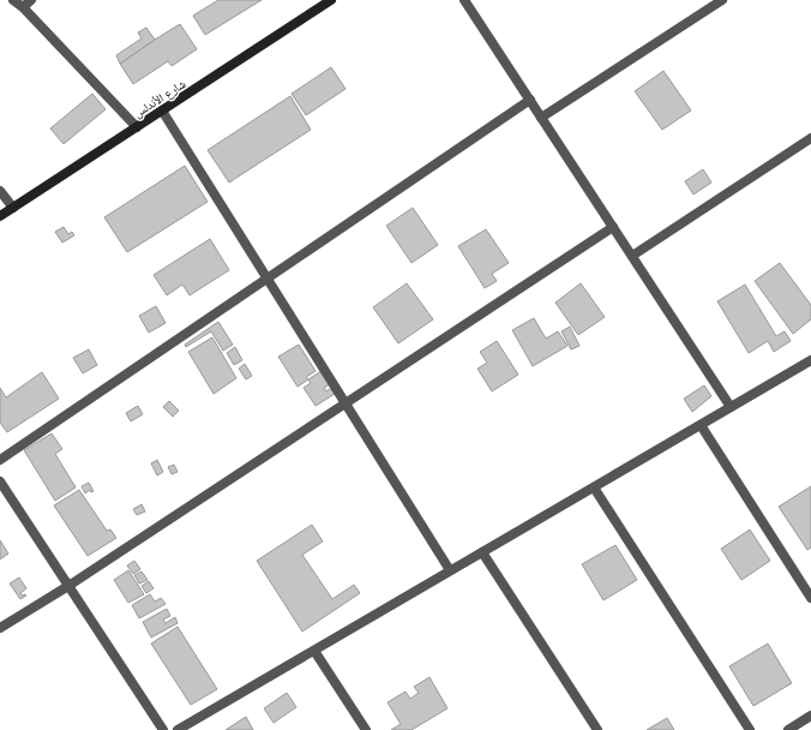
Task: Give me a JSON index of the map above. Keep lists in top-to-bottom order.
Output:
{
  "streets": {
    "main road": ["شارع الأندلس"]
  }
}
